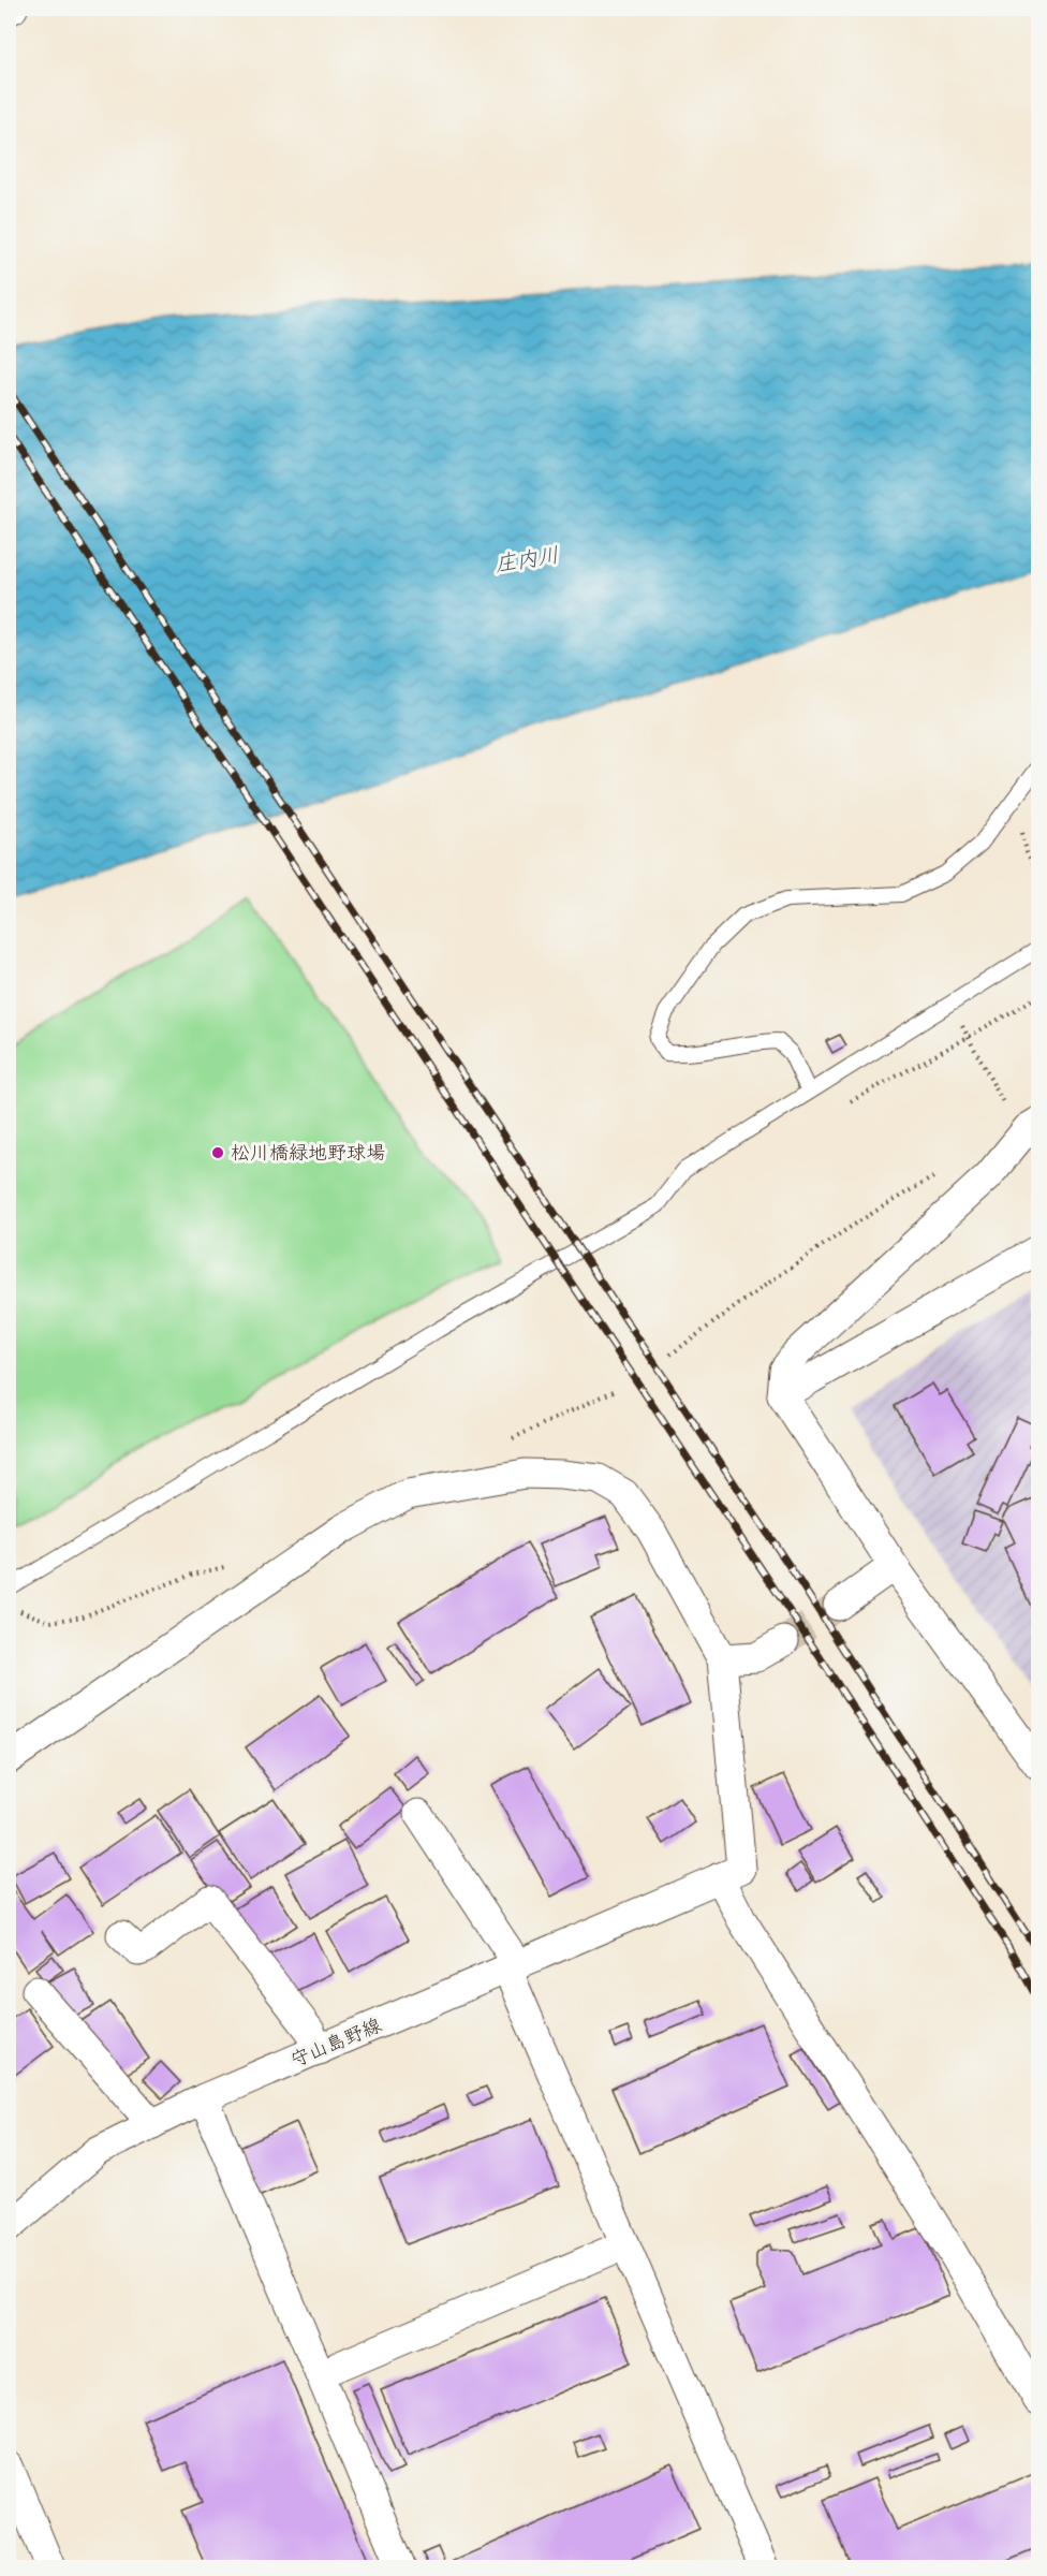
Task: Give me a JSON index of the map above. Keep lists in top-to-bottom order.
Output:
{
  "streets": {
    "street": ["守山島野線"]
  },
  "water": ["庄内川"],
  "places": ["松川橋緑地野球場"]
}
